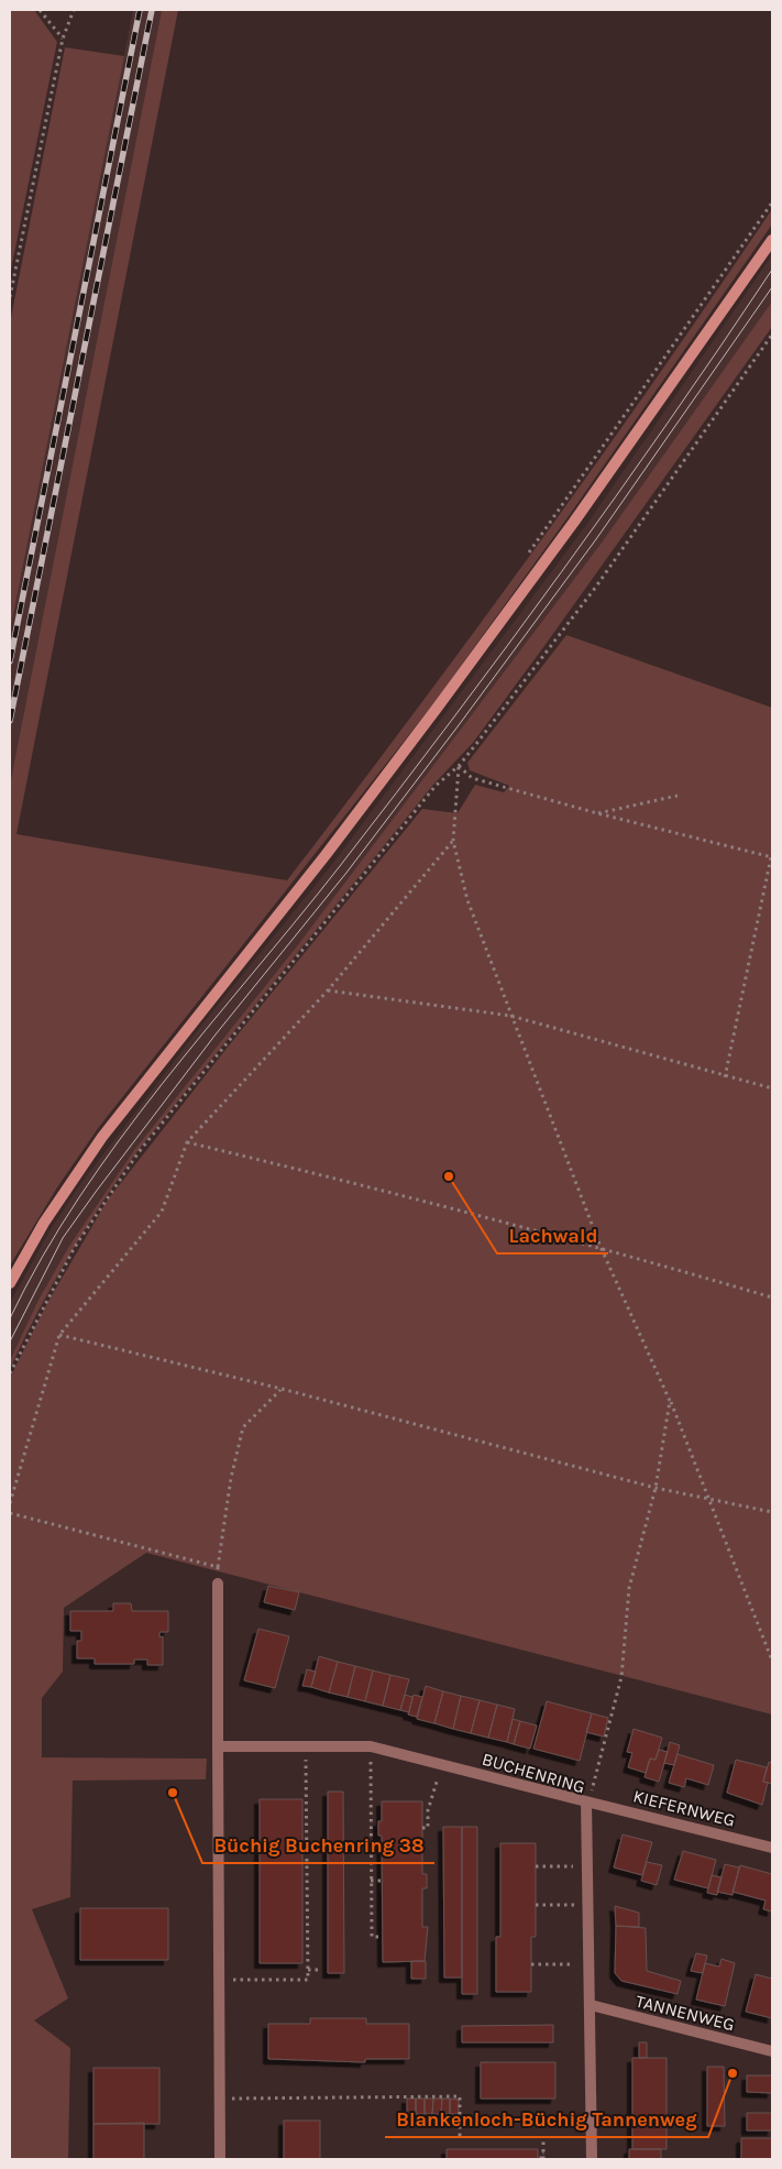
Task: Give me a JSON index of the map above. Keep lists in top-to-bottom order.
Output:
{
  "streets": {
    "street": ["BUCHENRING", "KIEFERNWEG", "TANNENWEG"]
  },
  "crossings": [
    ["BUCHENRING", "KIEFERNWEG"],
    ["BUCHENRING", "TANNENWEG"]
  ],
  "places": ["Lachwald", "Büchig Buchenring 38", "Blankenloch-Büchig Tannenweg"]
}
